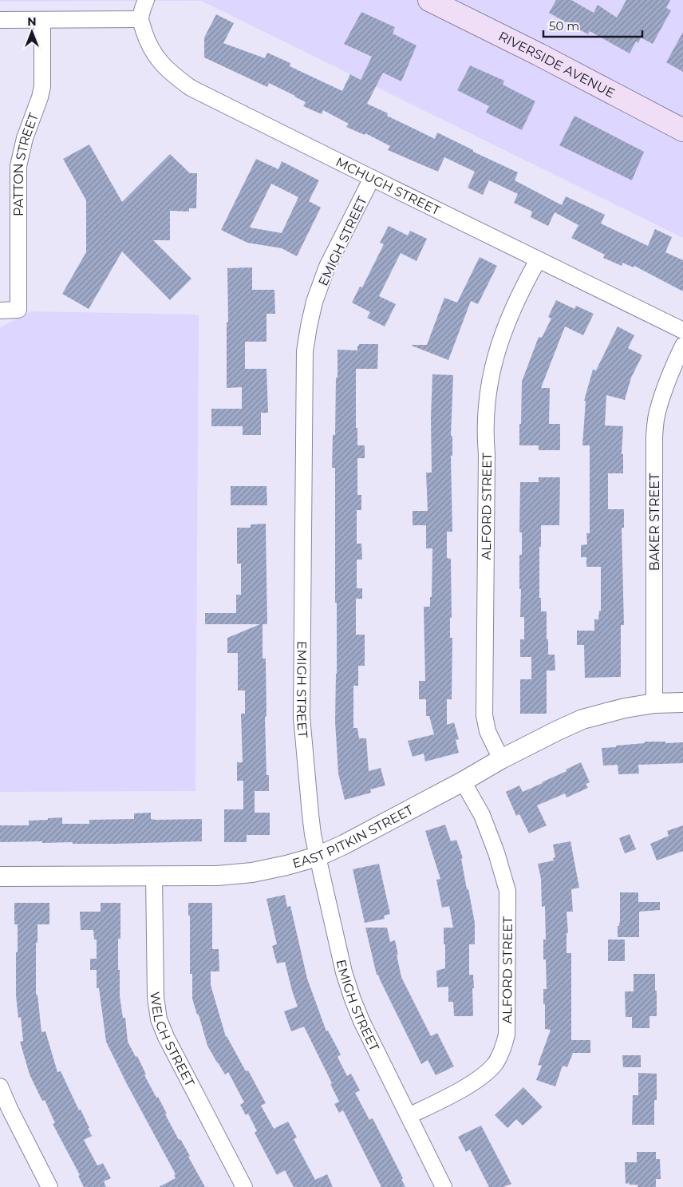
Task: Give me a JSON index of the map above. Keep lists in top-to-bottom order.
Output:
{
  "streets": {
    "main road": ["RIVERSIDE AVENUE"],
    "street": [
      "PATTON STREET",
      "MCHUGH STREET",
      "EMIGH STREET",
      "ALFORD STREET",
      "BAKER STREET",
      "EAST PITKIN STREET",
      "WELCH STREET"
    ]
  },
  "crossings": [
    ["MCHUGH STREET", "EMIGH STREET"],
    ["MCHUGH STREET", "ALFORD STREET"],
    ["EMIGH STREET", "ALFORD STREET"],
    ["EMIGH STREET", "EAST PITKIN STREET"],
    ["ALFORD STREET", "EAST PITKIN STREET"],
    ["BAKER STREET", "EAST PITKIN STREET"],
    ["EAST PITKIN STREET", "WELCH STREET"]
  ],
  "scale_bar": "50 m",
  "north": "top"
}
